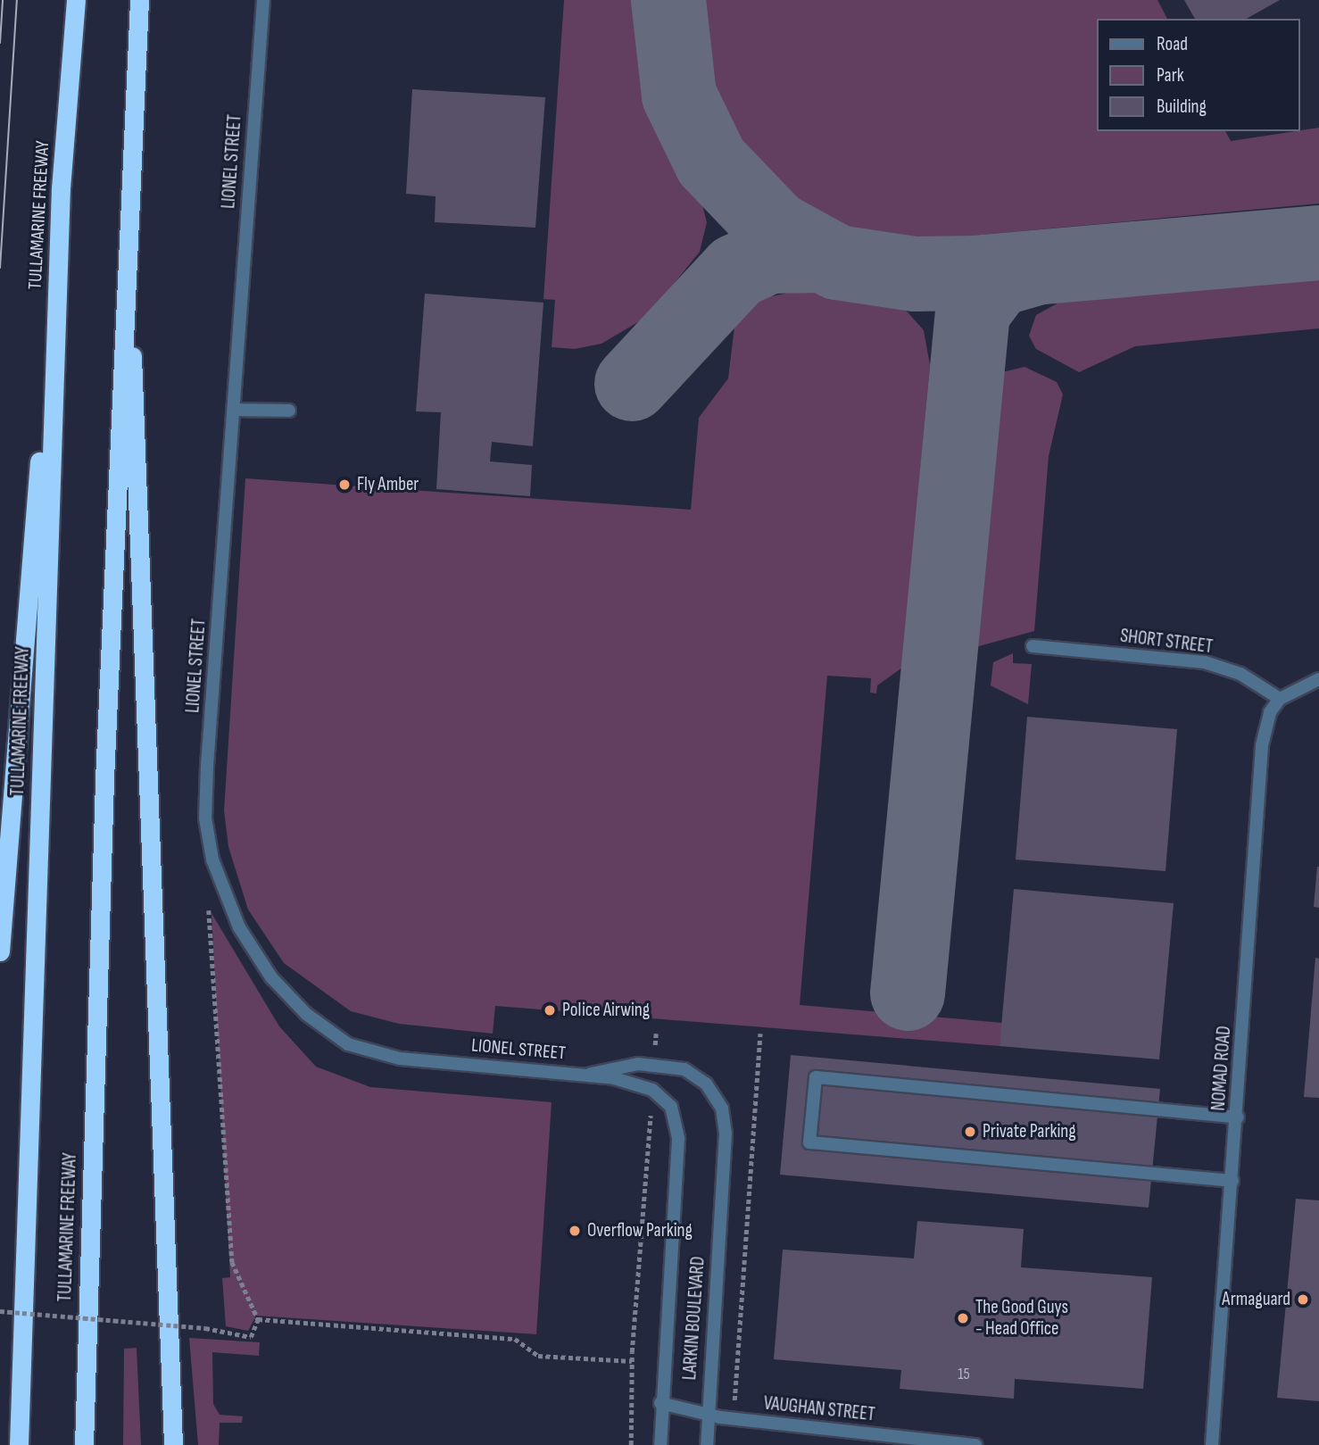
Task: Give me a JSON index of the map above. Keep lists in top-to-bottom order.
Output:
{
  "streets": {
    "highway": ["TULLAMARINE FREEWAY"],
    "street": [
      "LIONEL STREET",
      "SHORT STREET",
      "NOMAD ROAD",
      "LARKIN BOULEVARD",
      "VAUGHAN STREET"
    ]
  },
  "crossings": [
    ["LIONEL STREET", "LARKIN BOULEVARD"],
    ["SHORT STREET", "NOMAD ROAD"],
    ["LARKIN BOULEVARD", "VAUGHAN STREET"]
  ],
  "places": [
    "Fly Amber",
    "Police Airwing",
    "Private Parking",
    "Overflow Parking",
    "Armaguard",
    "The Good Guys - Head Office"
  ],
  "house_numbers": ["15"],
  "legend": ["Road", "Park", "Building"]
}
